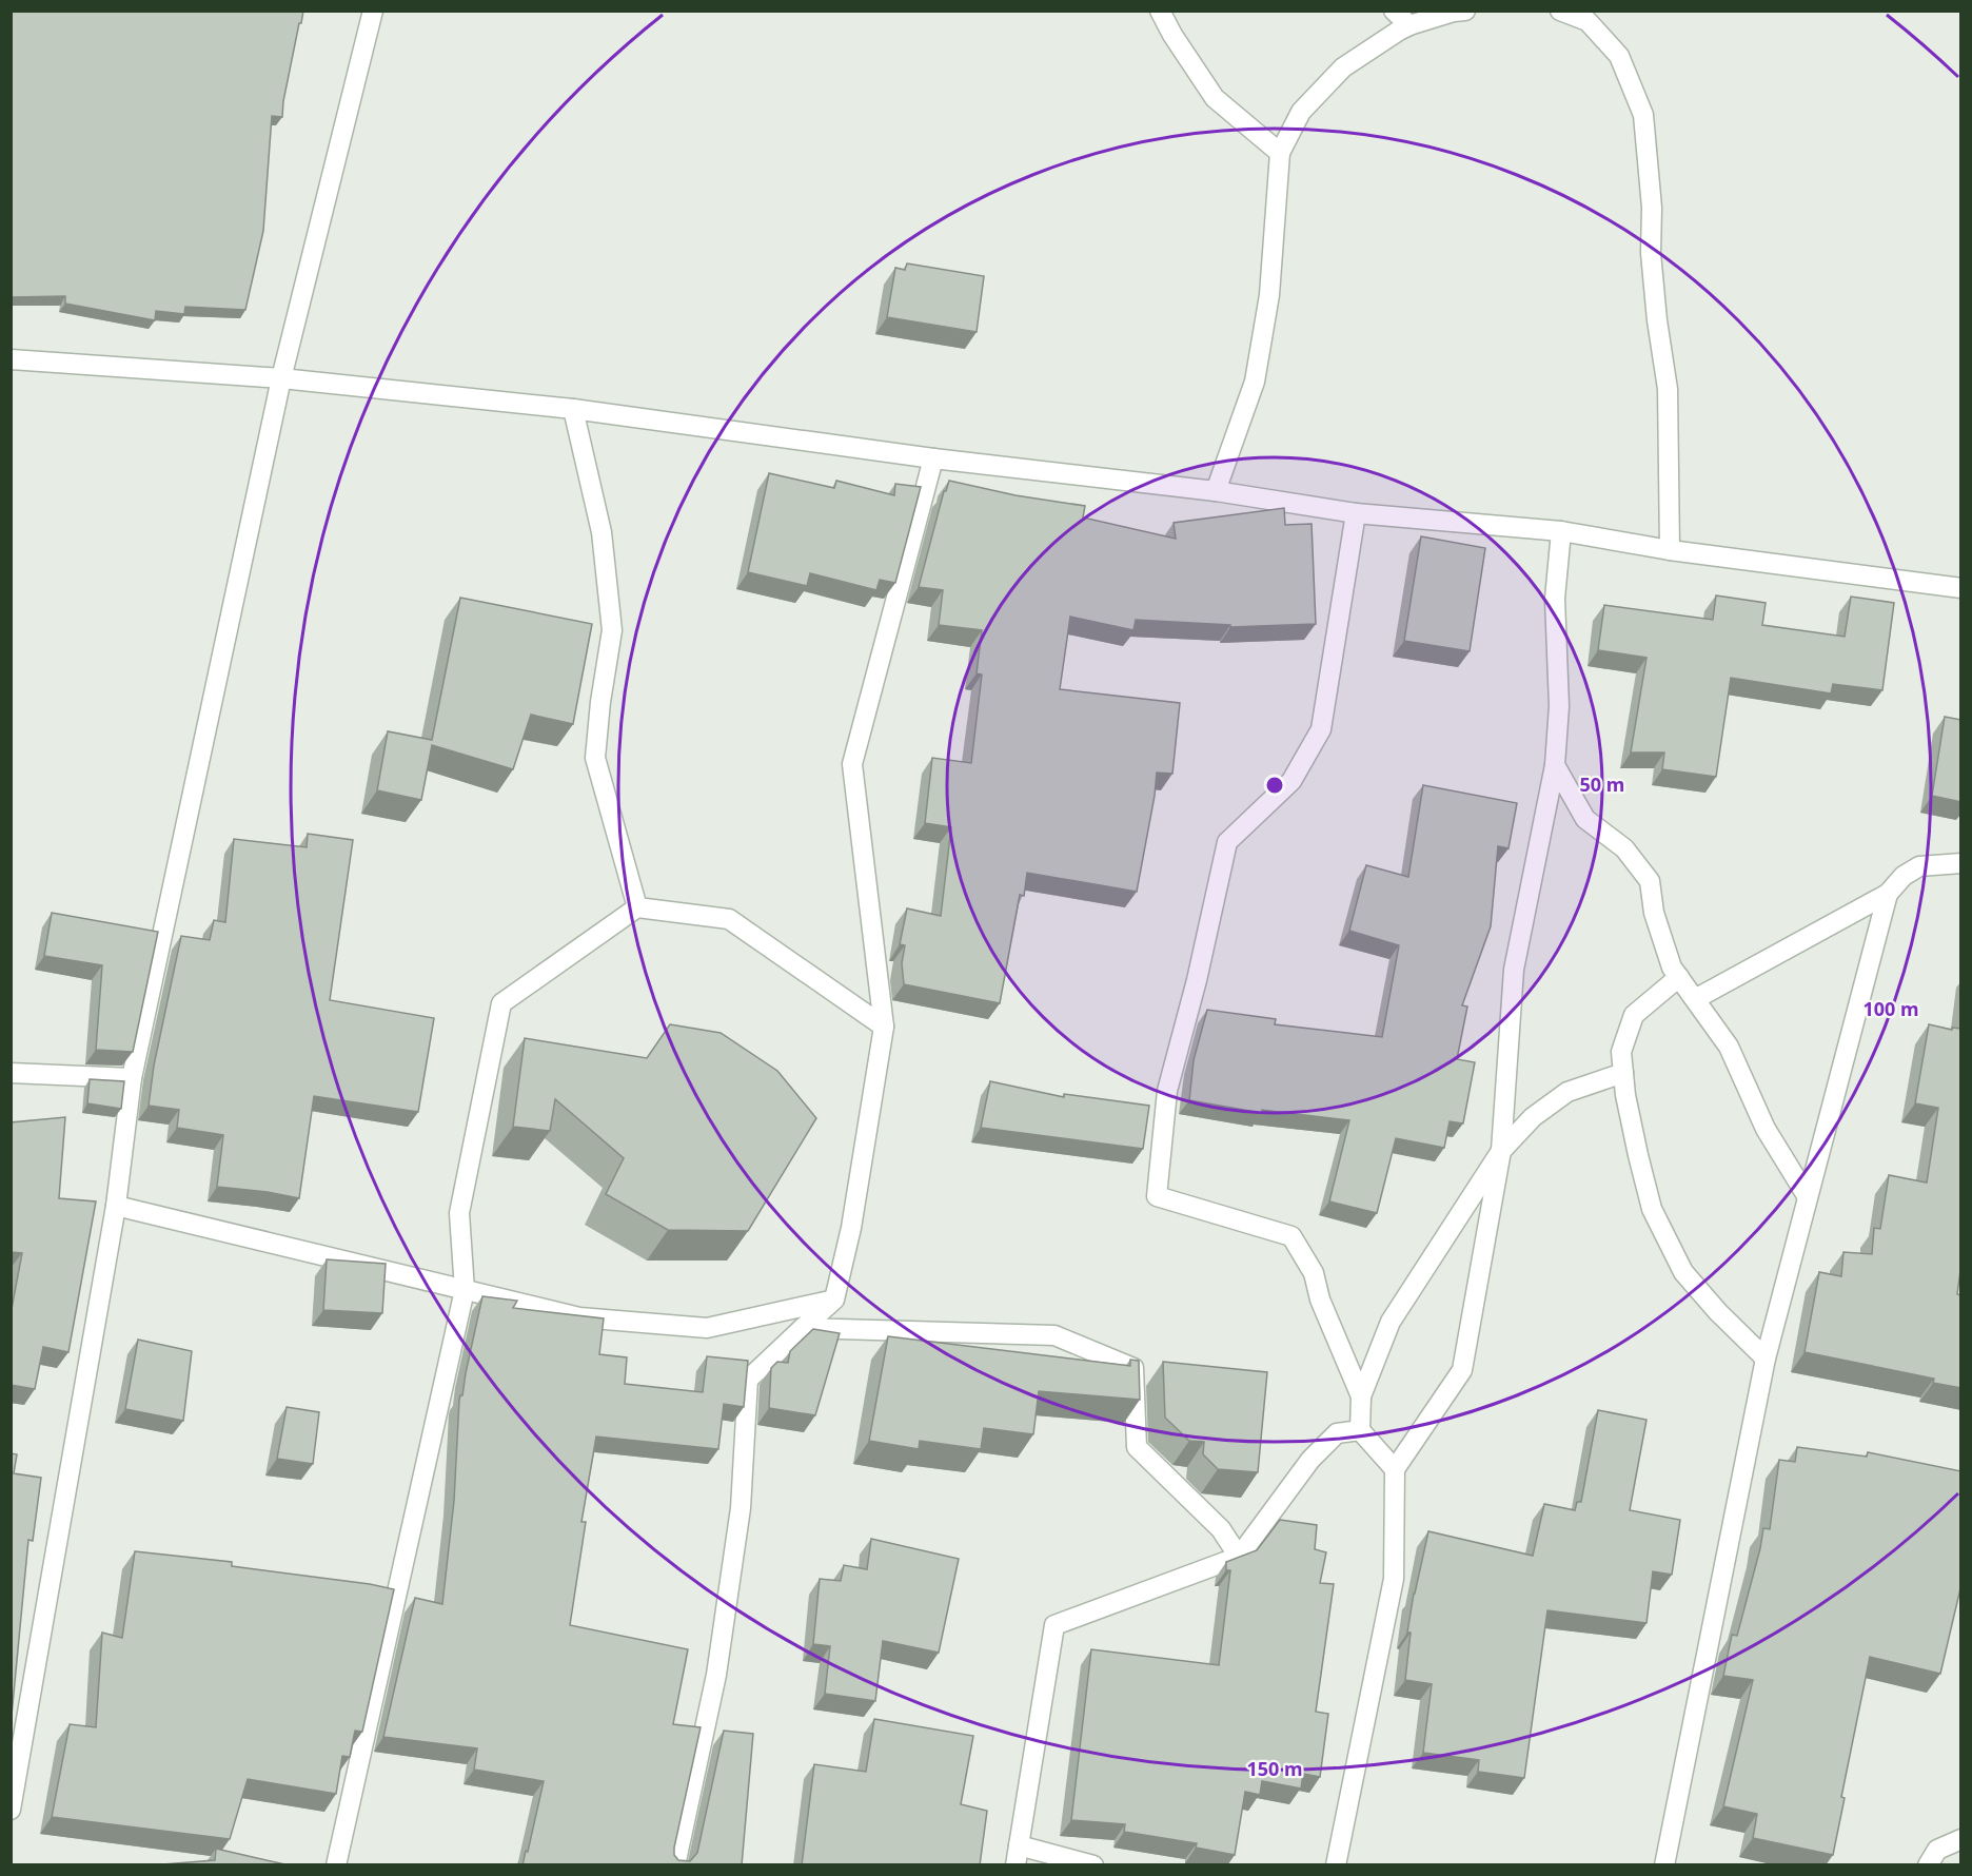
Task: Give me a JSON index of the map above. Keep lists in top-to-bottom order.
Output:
{
  "rings": ["50 m", "100 m", "150 m"]
}
